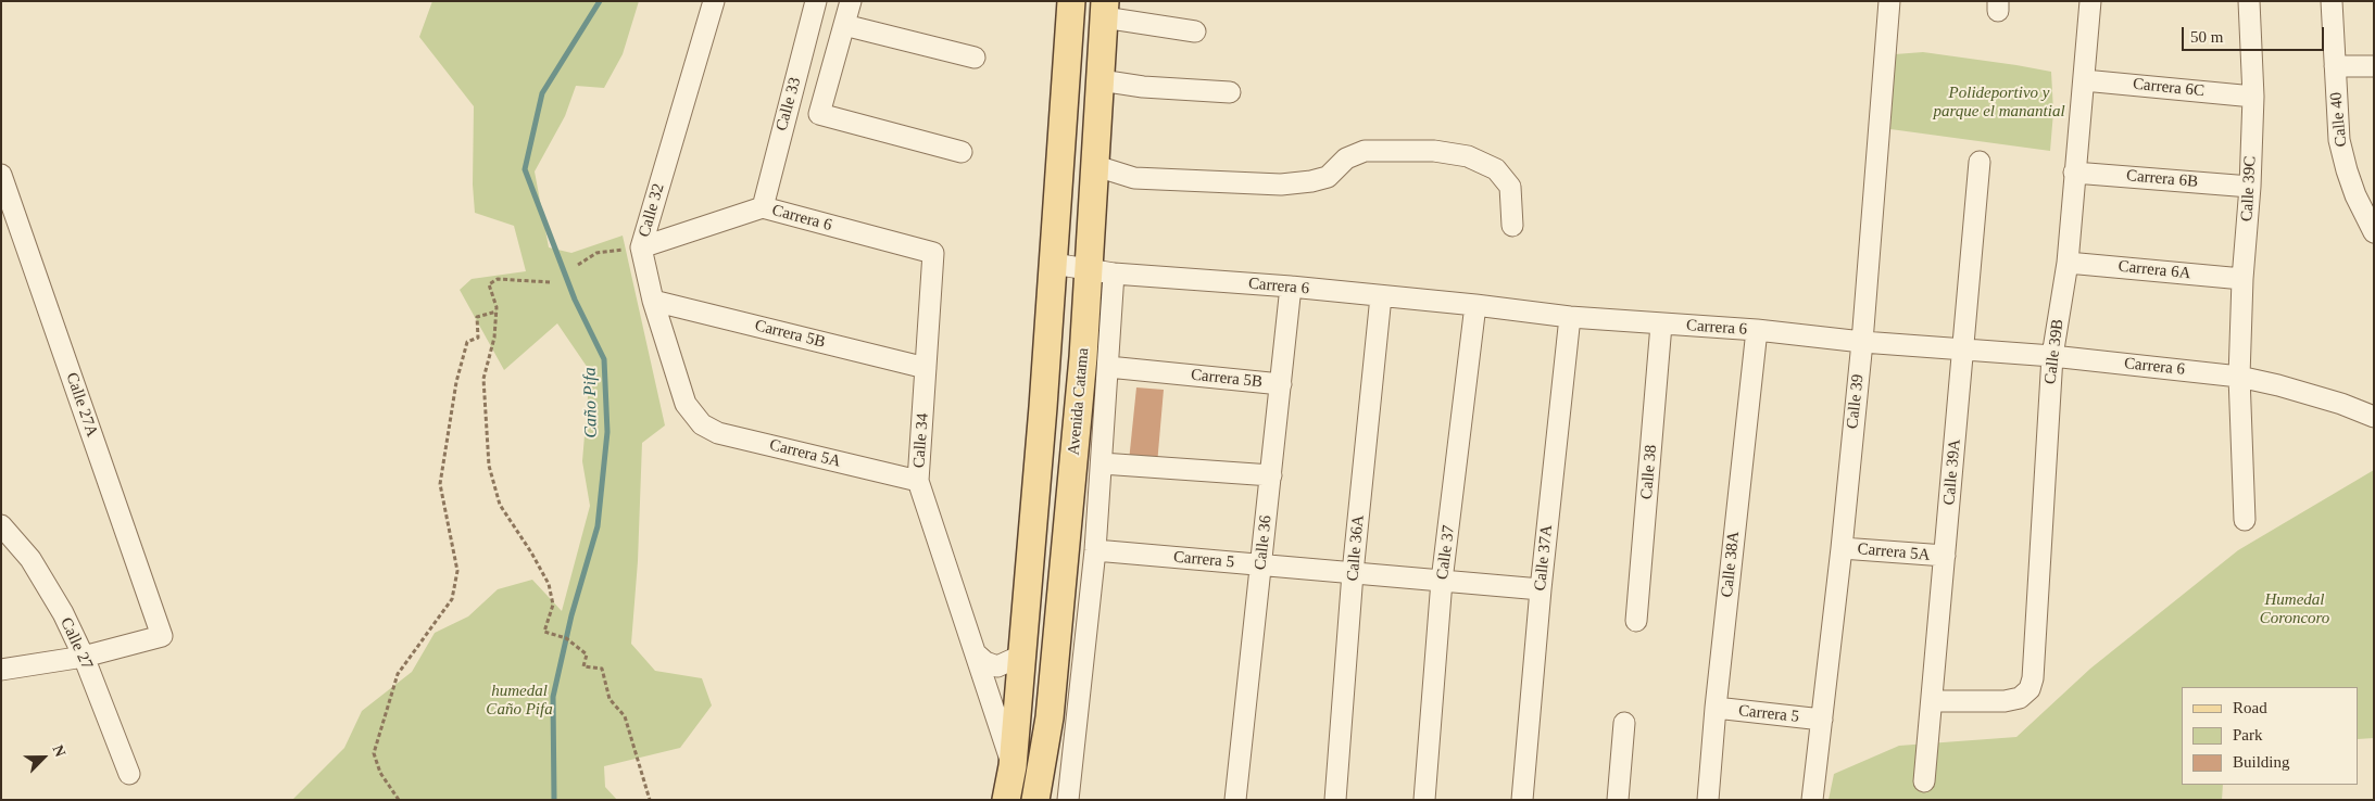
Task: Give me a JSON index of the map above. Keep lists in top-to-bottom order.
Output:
{
  "streets": {
    "main road": ["Avenida Catama"],
    "street": [
      "Carrera 6C",
      "Calle 33",
      "Calle 40",
      "Carrera 6B",
      "Calle 39C",
      "Calle 32",
      "Carrera 6",
      "Carrera 6A",
      "Carrera 5B",
      "Calle 39B",
      "Calle 39",
      "Calle 27A",
      "Calle 34",
      "Carrera 5A",
      "Calle 38",
      "Calle 39A",
      "Calle 36",
      "Calle 36A",
      "Calle 37",
      "Calle 37A",
      "Carrera 5",
      "Calle 38A",
      "Calle 27"
    ]
  },
  "crossings": [
    ["Carrera 6C", "Calle 39C"],
    ["Carrera 6C", "Calle 39B"],
    ["Calle 33", "Carrera 6"],
    ["Carrera 6B", "Calle 39C"],
    ["Carrera 6B", "Calle 39B"],
    ["Calle 39C", "Carrera 6"],
    ["Calle 39C", "Carrera 6A"],
    ["Calle 32", "Carrera 6"],
    ["Calle 32", "Carrera 5B"],
    ["Calle 32", "Carrera 5A"],
    ["Carrera 6", "Calle 39B"],
    ["Carrera 6", "Avenida Catama"],
    ["Carrera 6", "Calle 39"],
    ["Carrera 6", "Calle 34"],
    ["Carrera 6", "Calle 38"],
    ["Carrera 6", "Calle 39A"],
    ["Carrera 6", "Calle 36"],
    ["Carrera 6", "Calle 36A"],
    ["Carrera 6", "Calle 37"],
    ["Carrera 6", "Calle 37A"],
    ["Carrera 6", "Calle 38A"],
    ["Carrera 6A", "Calle 39B"],
    ["Carrera 5B", "Avenida Catama"],
    ["Carrera 5B", "Calle 34"],
    ["Carrera 5B", "Calle 36"],
    ["Calle 39B", "Calle 39A"],
    ["Avenida Catama", "Carrera 5"],
    ["Calle 39", "Carrera 5A"],
    ["Calle 39", "Carrera 5"],
    ["Calle 27A", "Calle 27"],
    ["Calle 34", "Carrera 5A"],
    ["Carrera 5A", "Calle 39A"],
    ["Calle 36", "Carrera 5"],
    ["Calle 36A", "Carrera 5"],
    ["Calle 37", "Carrera 5"],
    ["Calle 37A", "Carrera 5"],
    ["Carrera 5", "Calle 38A"]
  ],
  "water": ["Caño Pifa"],
  "parks": ["Polideportivo y parque el manantial", "Humedal Coroncoro", "humedal Caño Pifa"],
  "legend": ["Road", "Park", "Building"],
  "scale_bar": "50 m",
  "north": "top right"
}
